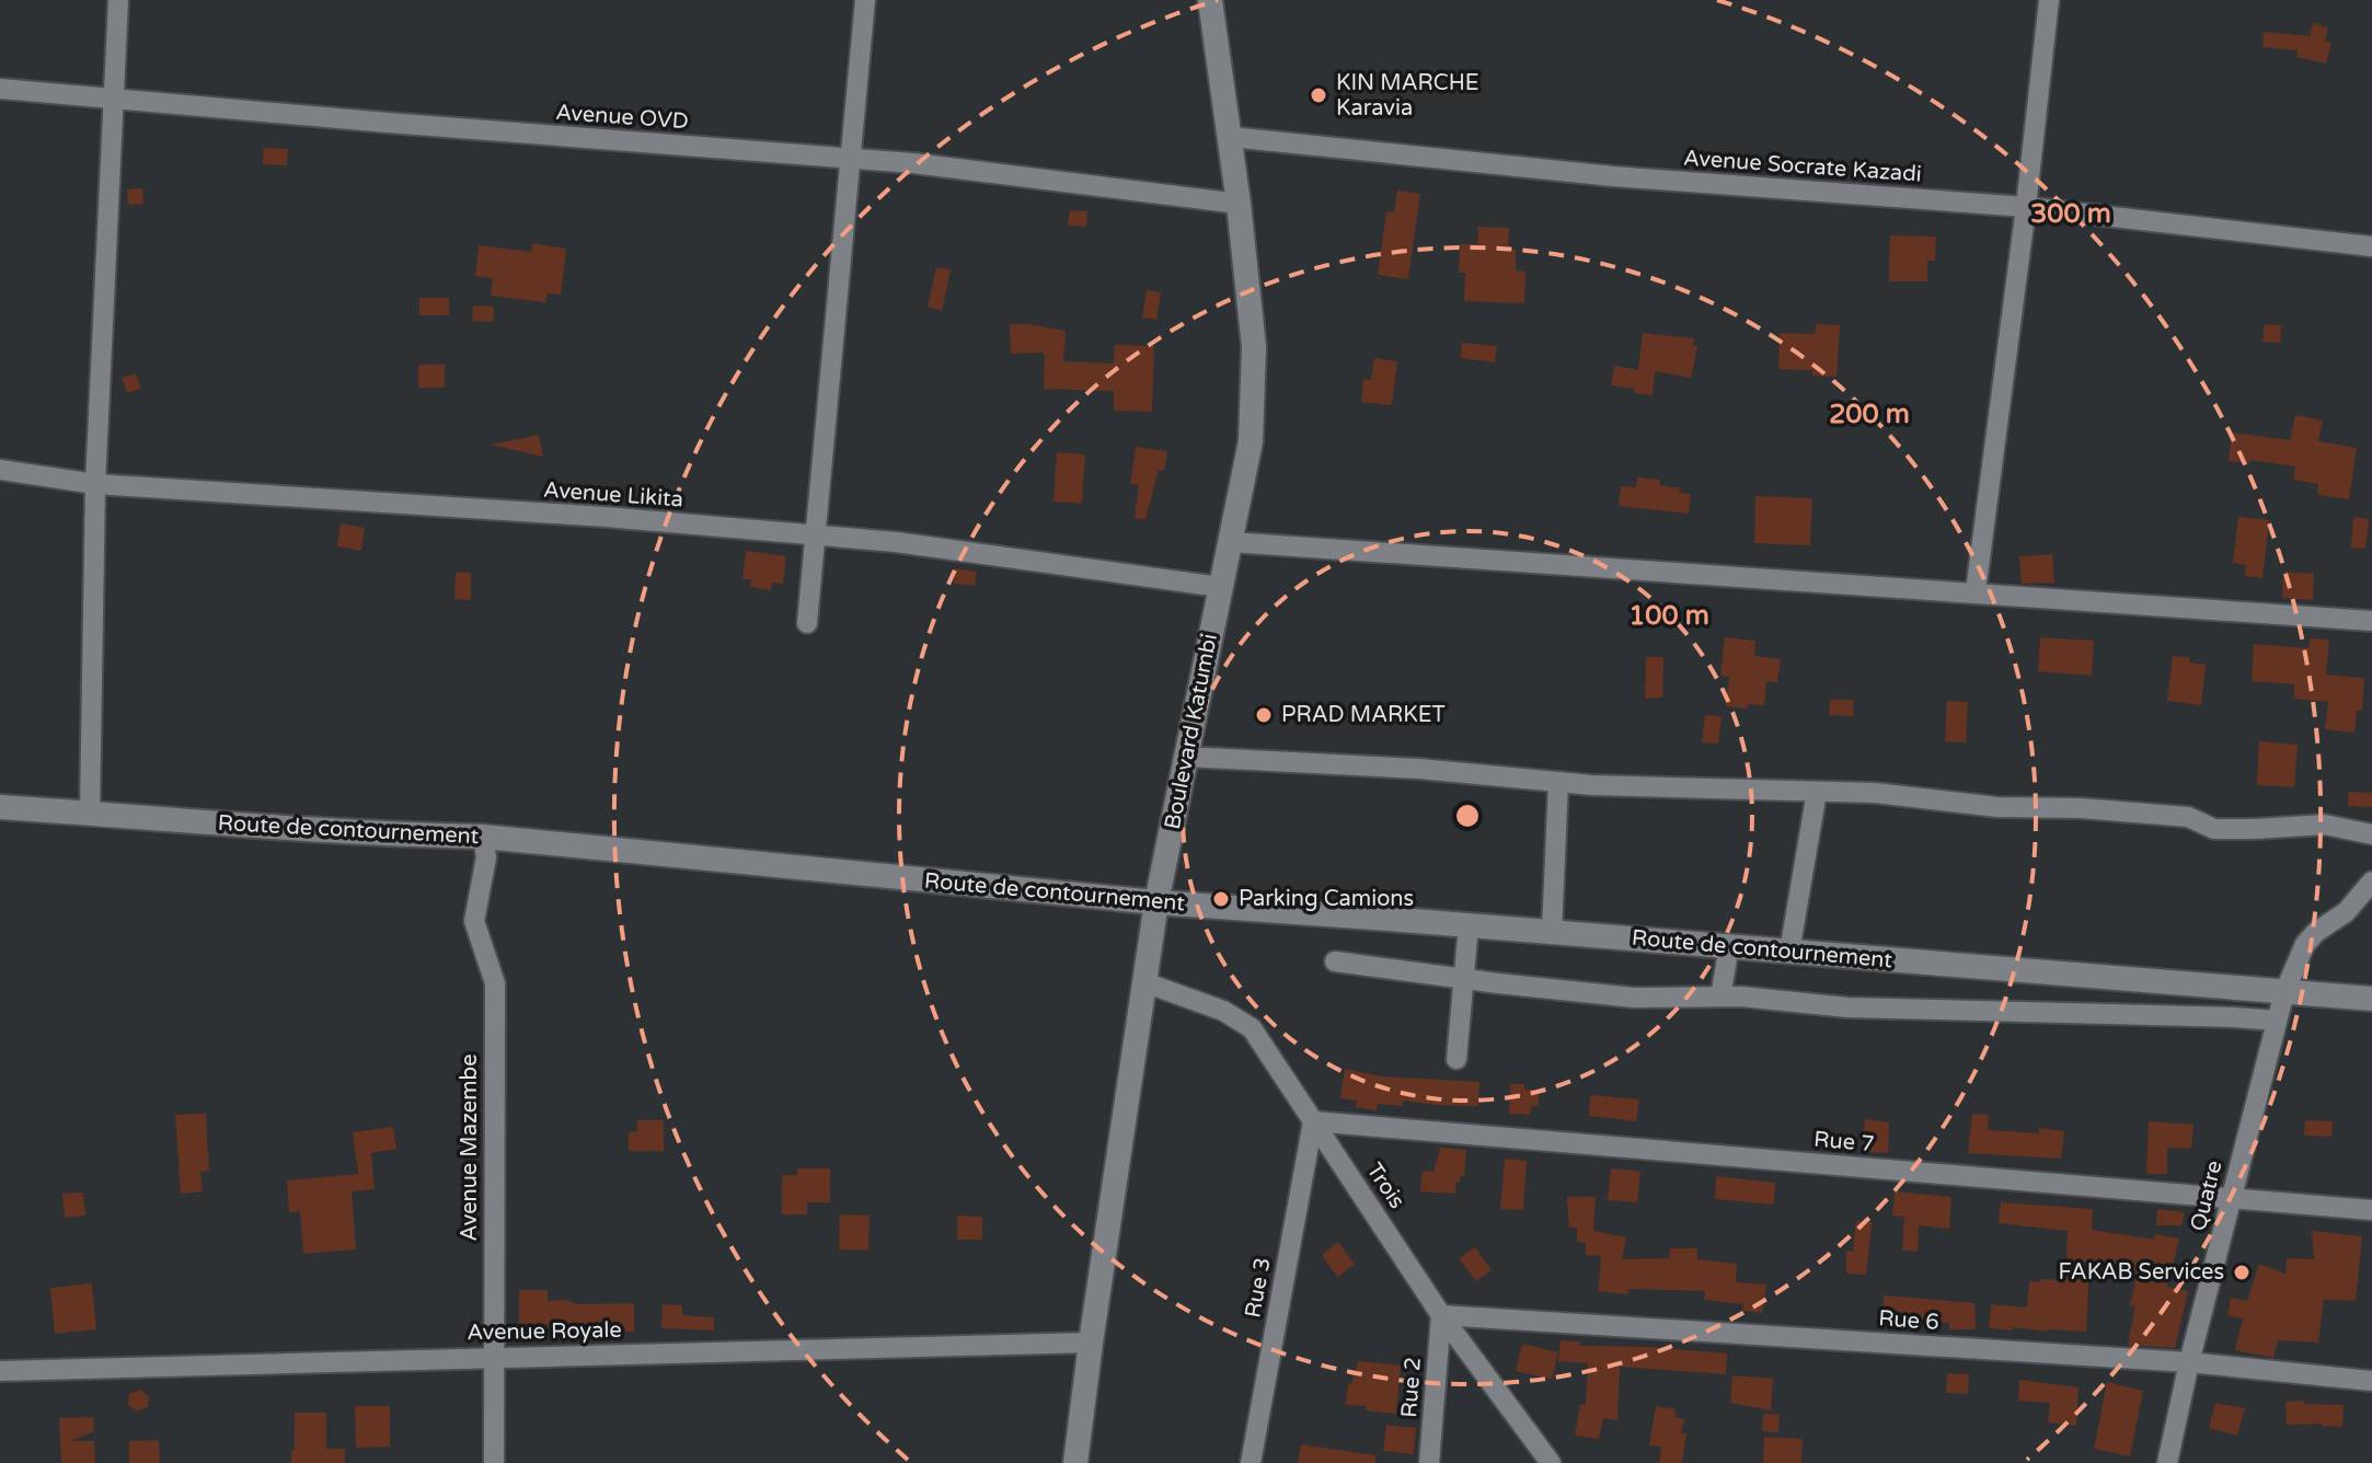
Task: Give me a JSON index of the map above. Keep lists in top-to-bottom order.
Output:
{
  "streets": {
    "street": [
      "Avenue OVD",
      "Avenue Socrate Kazadi",
      "Avenue Likita",
      "Boulevard Katumbi",
      "Route de contournement",
      "Rue 7",
      "Avenue Mazembe",
      "Trois",
      "Quatre",
      "Rue 3",
      "Rue 6",
      "Avenue Royale",
      "Rue 2"
    ]
  },
  "crossings": [
    ["Avenue OVD", "Boulevard Katumbi"],
    ["Avenue Socrate Kazadi", "Boulevard Katumbi"],
    ["Avenue Likita", "Boulevard Katumbi"],
    ["Boulevard Katumbi", "Route de contournement"],
    ["Boulevard Katumbi", "Trois"],
    ["Boulevard Katumbi", "Avenue Royale"],
    ["Route de contournement", "Avenue Mazembe"],
    ["Route de contournement", "Quatre"],
    ["Rue 7", "Trois"],
    ["Rue 7", "Quatre"],
    ["Rue 7", "Rue 3"],
    ["Avenue Mazembe", "Avenue Royale"],
    ["Trois", "Rue 3"],
    ["Trois", "Rue 6"],
    ["Trois", "Rue 2"],
    ["Quatre", "Rue 6"],
    ["Rue 6", "Rue 2"]
  ],
  "places": [
    "KIN MARCHE Karavia",
    "PRAD MARKET",
    "Parking Camions",
    "FAKAB Services"
  ],
  "rings": ["300 m", "200 m", "100 m"]
}
